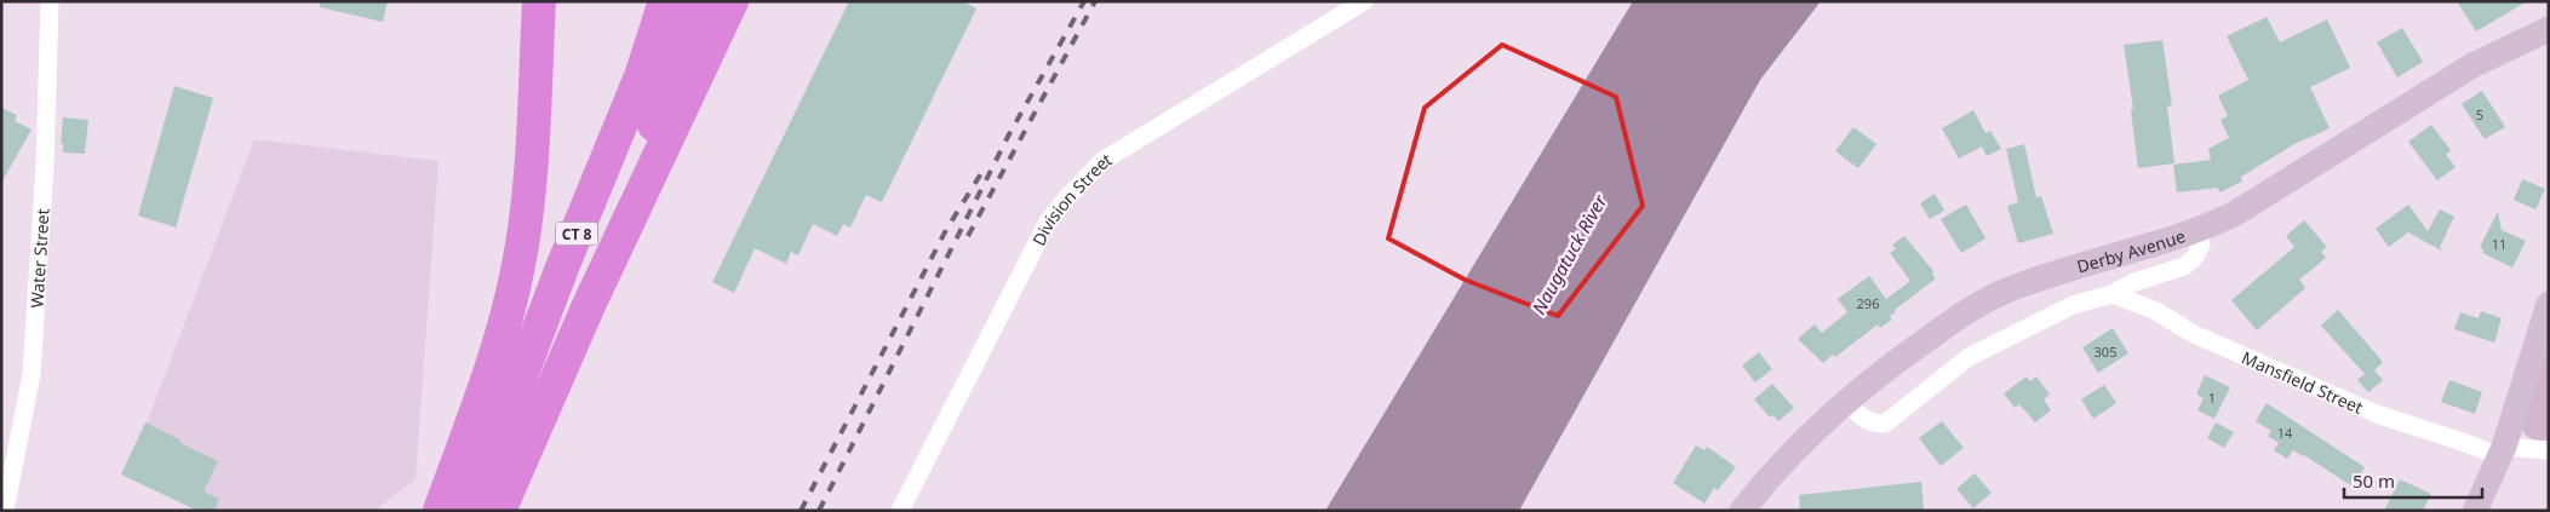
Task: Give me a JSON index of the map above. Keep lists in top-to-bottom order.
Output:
{
  "streets": {
    "highway": ["CT 8"],
    "main road": ["Derby Avenue"],
    "street": ["Division Street", "Water Street", "Mansfield Street"]
  },
  "water": ["Naugatuck River"],
  "house_numbers": [
    "5",
    "11",
    "296",
    "305",
    "1",
    "14"
  ],
  "scale_bar": "50 m"
}
